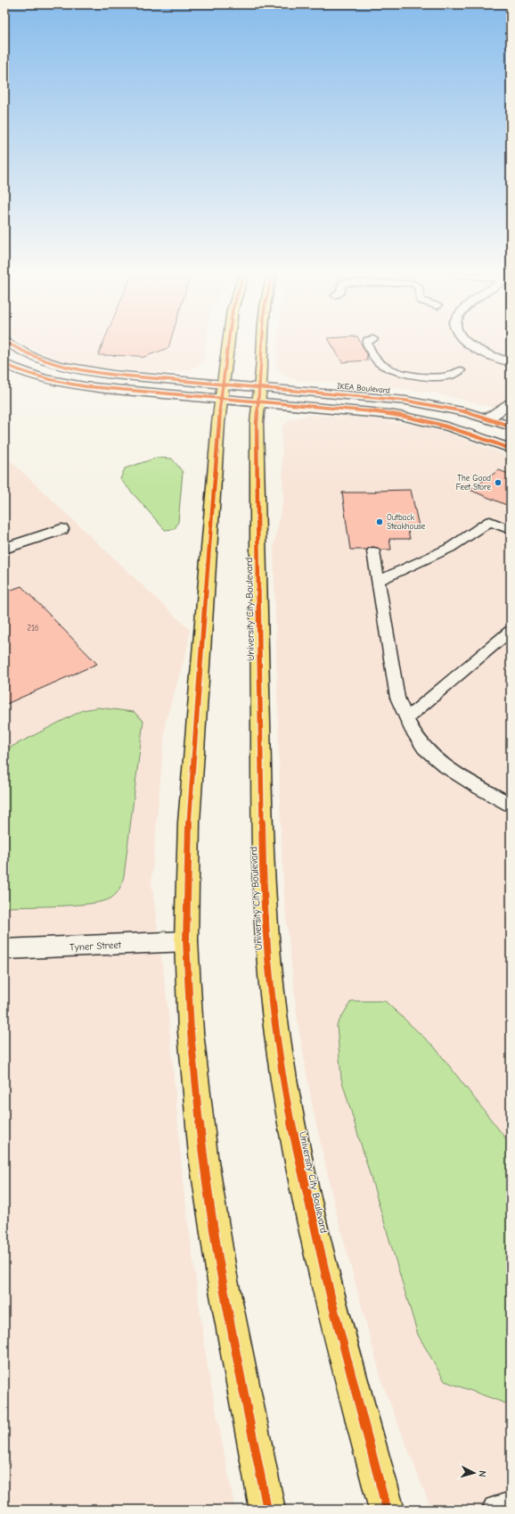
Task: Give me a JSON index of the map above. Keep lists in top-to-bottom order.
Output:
{
  "streets": {
    "main road": ["University City Boulevard"],
    "street": ["IKEA Boulevard", "Tyner Street"]
  },
  "crossings": [
    ["IKEA Boulevard", "University City Boulevard"]
  ],
  "places": ["The Good Feet Store", "Outback Steakhouse"],
  "house_numbers": ["216"],
  "north": "right"
}
